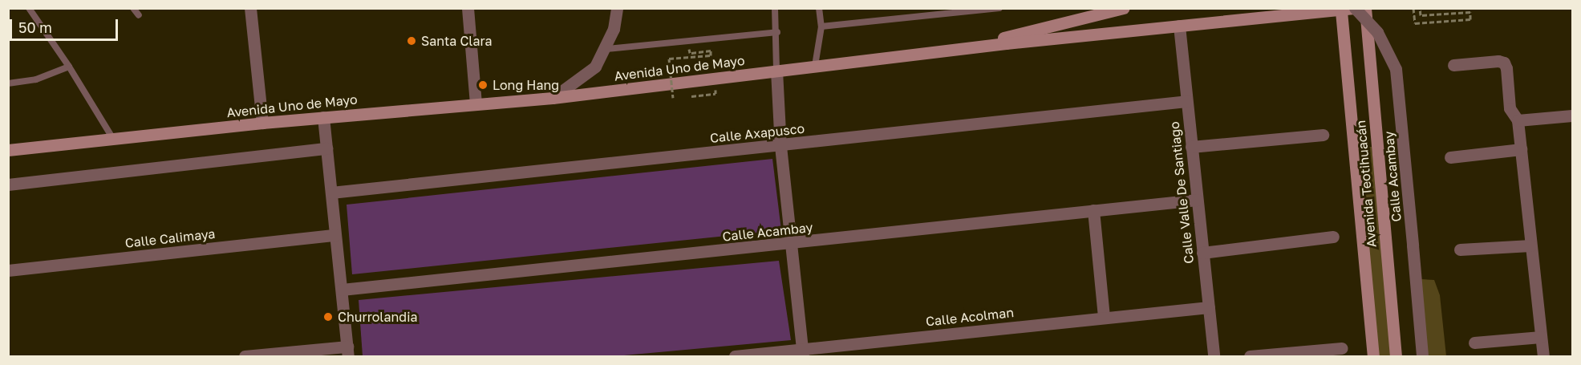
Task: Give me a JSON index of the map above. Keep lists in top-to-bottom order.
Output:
{
  "streets": {
    "main road": ["Avenida Uno de Mayo", "Avenida Teotihuacán"],
    "street": [
      "Calle Axapusco",
      "Calle Acambay",
      "Calle Valle De Santiago",
      "Calle Calimaya",
      "Calle Acolman"
    ]
  },
  "crossings": [
    ["Avenida Uno de Mayo", "Calle Acambay"],
    ["Avenida Uno de Mayo", "Avenida Teotihuacán"],
    ["Avenida Uno de Mayo", "Calle Valle De Santiago"],
    ["Calle Axapusco", "Calle Valle De Santiago"],
    ["Calle Acambay", "Calle Valle De Santiago"],
    ["Calle Valle De Santiago", "Calle Acolman"]
  ],
  "places": ["Santa Clara", "Long Hang", "Churrolandia"],
  "scale_bar": "50 m"
}
